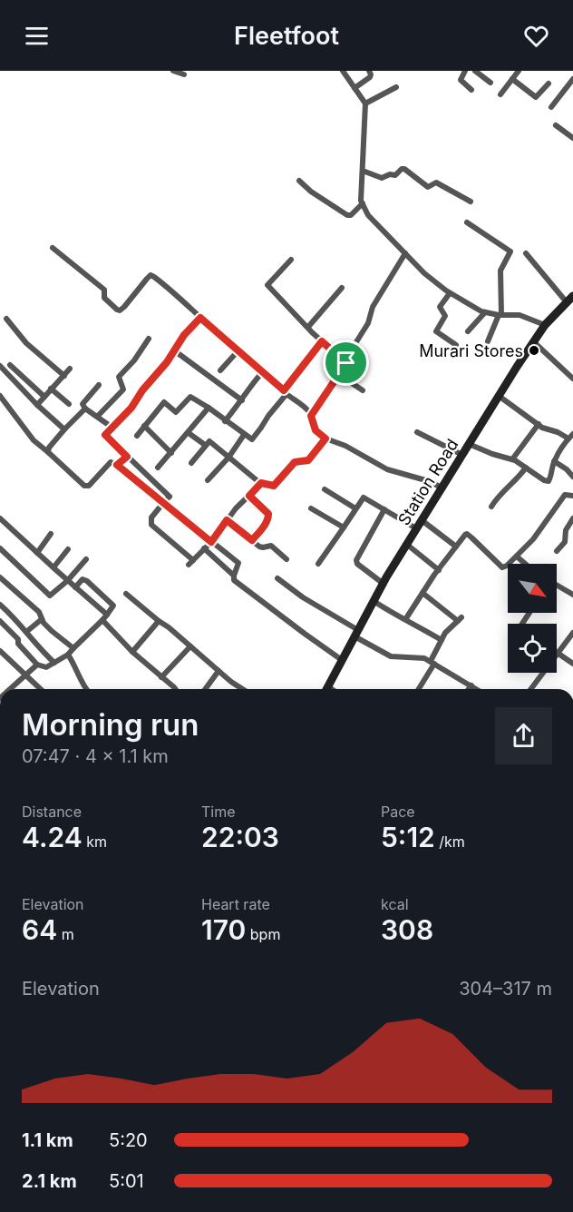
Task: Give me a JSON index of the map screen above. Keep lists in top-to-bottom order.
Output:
{
  "streets": {
    "main road": ["Station Road"]
  },
  "places": ["Murari Stores"],
  "north": "bottom right",
  "page": {
    "header": "Fleetfoot",
    "heading": ["Morning run", "07:47 · 4 × 1.1 km"],
    "stats": [
      ["Distance", "4.24 km"],
      ["Time", "22:03"],
      ["Pace", "5:12 /km"],
      ["Elevation", "64 m"],
      ["Heart rate", "170 bpm"],
      ["kcal", "308"]
    ],
    "chart": ["Elevation", "304–317 m"],
    "list": [
      {
        "name": "1.1 km",
        "note": "5:20"
      },
      {
        "name": "2.1 km",
        "note": "5:01"
      }
    ]
  }
}
